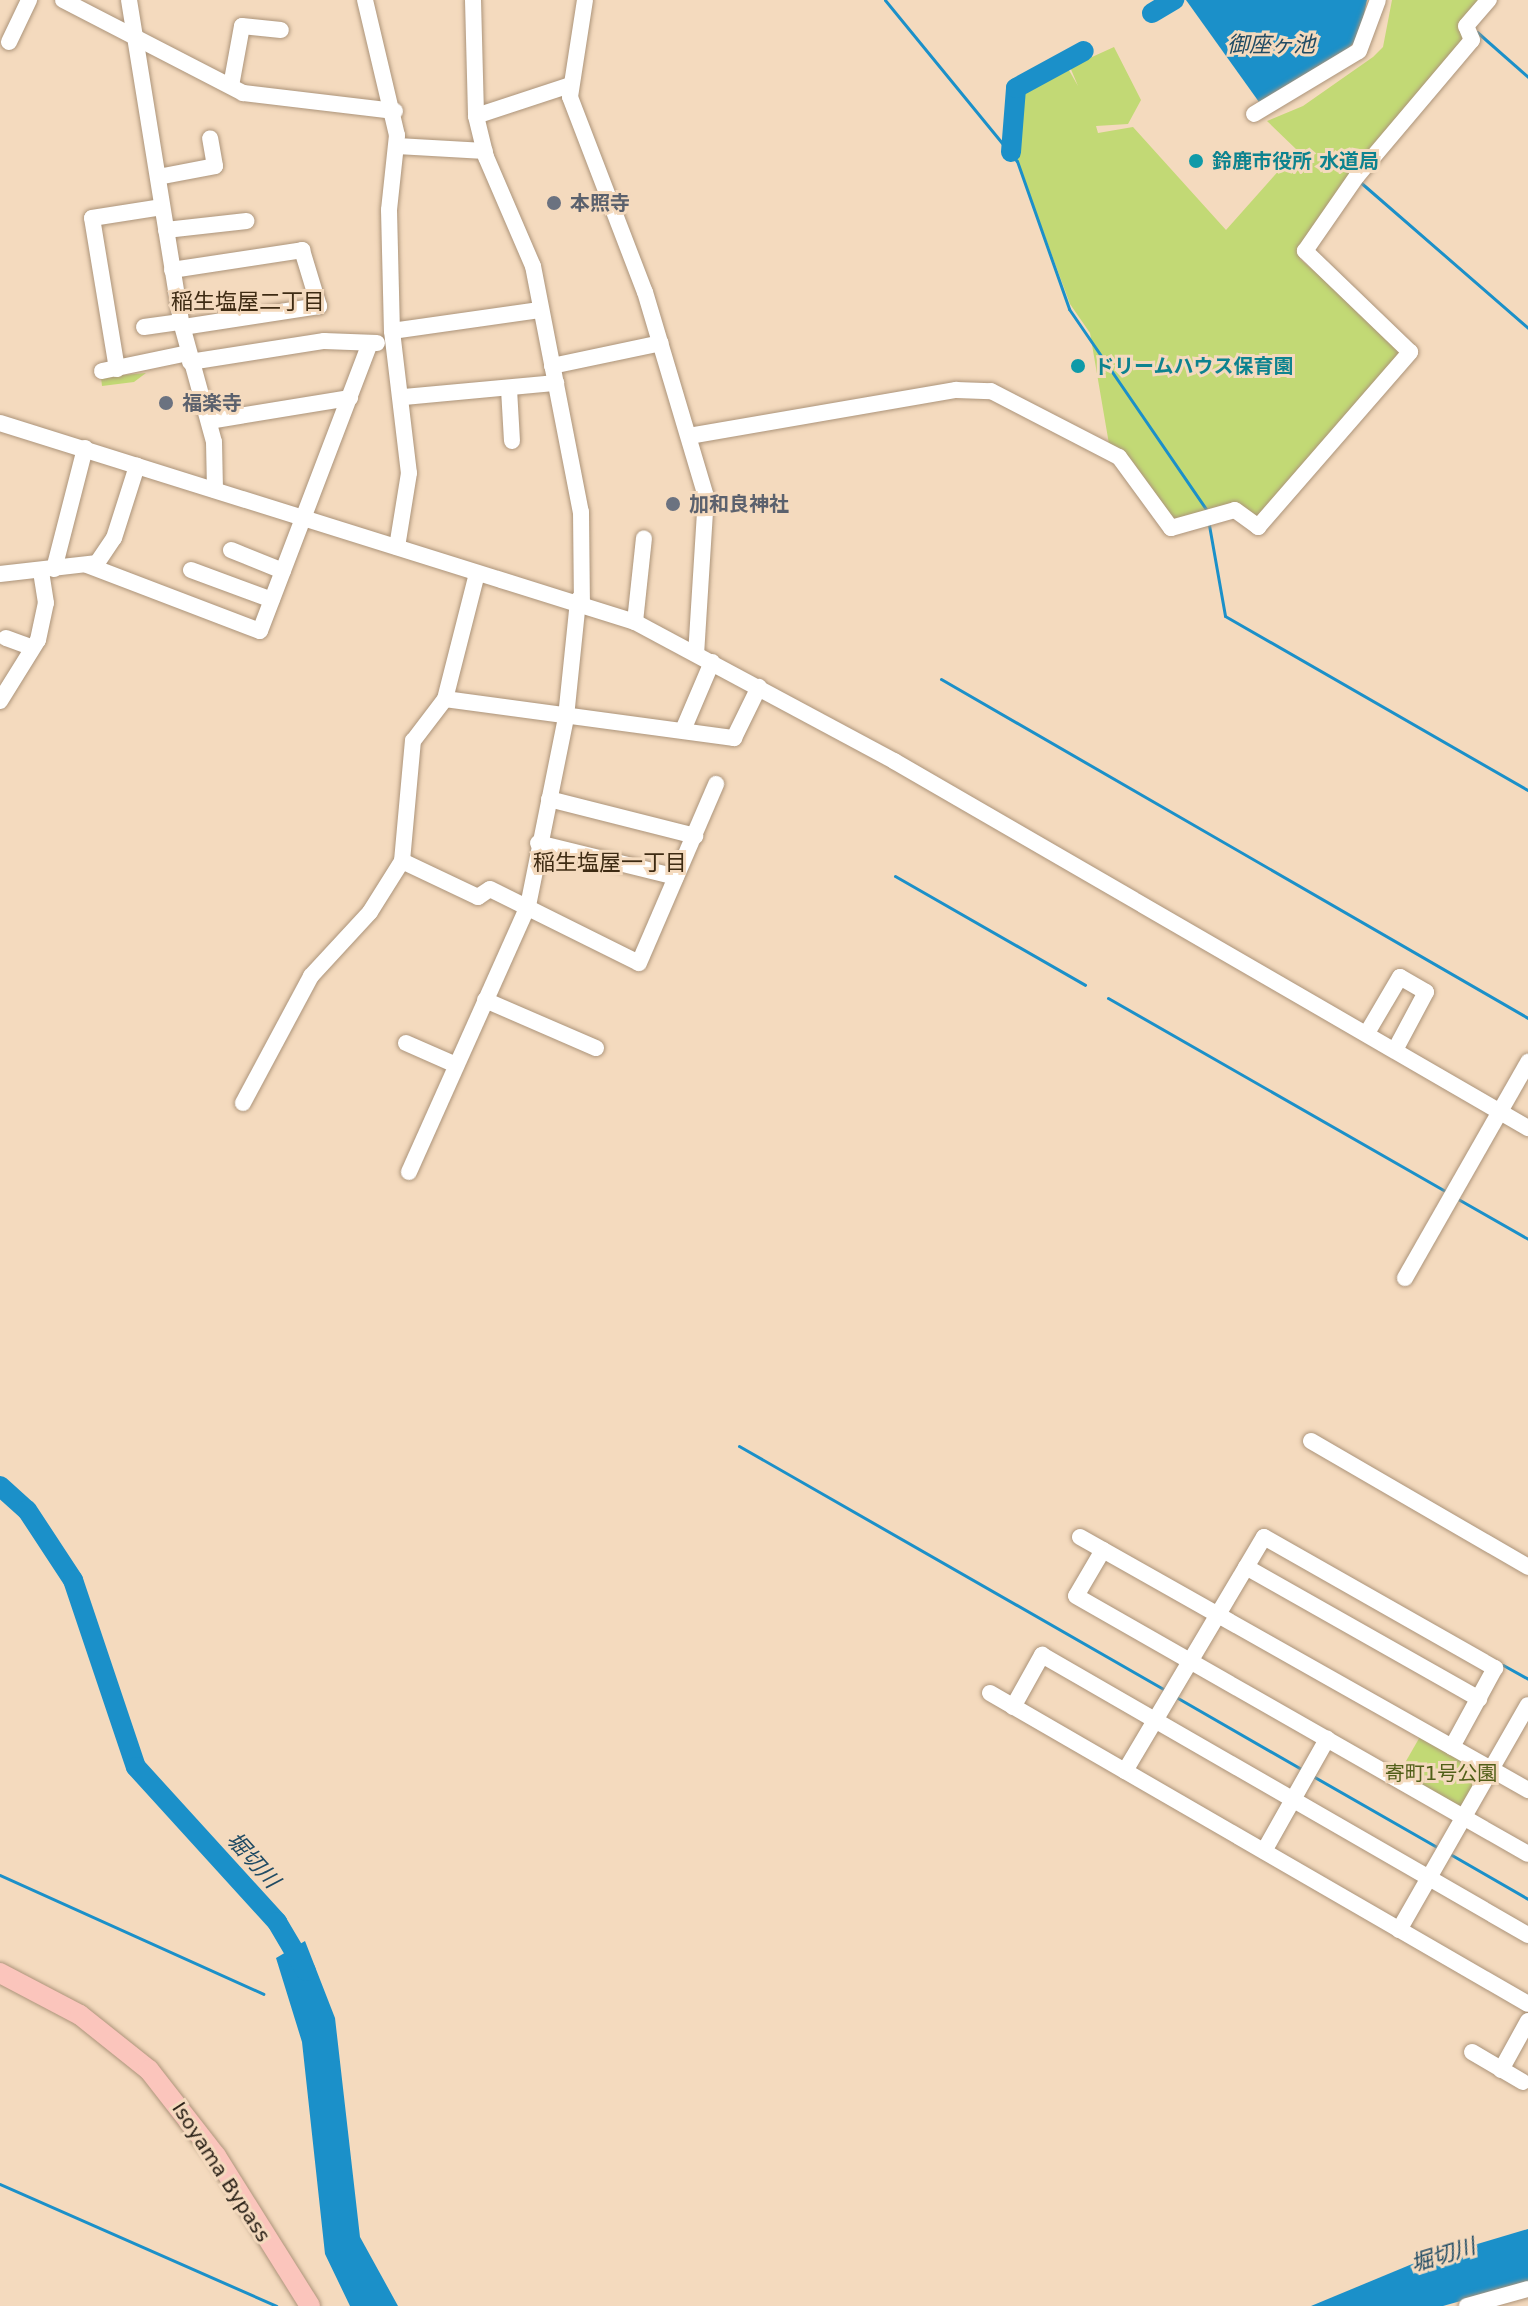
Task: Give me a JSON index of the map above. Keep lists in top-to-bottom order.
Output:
{
  "streets": {
    "main road": ["Isoyama Bypass"]
  },
  "districts": ["稲生塩屋二丁目", "稲生塩屋一丁目"],
  "water": ["御座ヶ池", "堀切川"],
  "parks": ["寄町1号公園"],
  "places": [
    "鈴鹿市役所 水道局",
    "本照寺",
    "ドリームハウス保育園",
    "福楽寺",
    "加和良神社"
  ]
}
